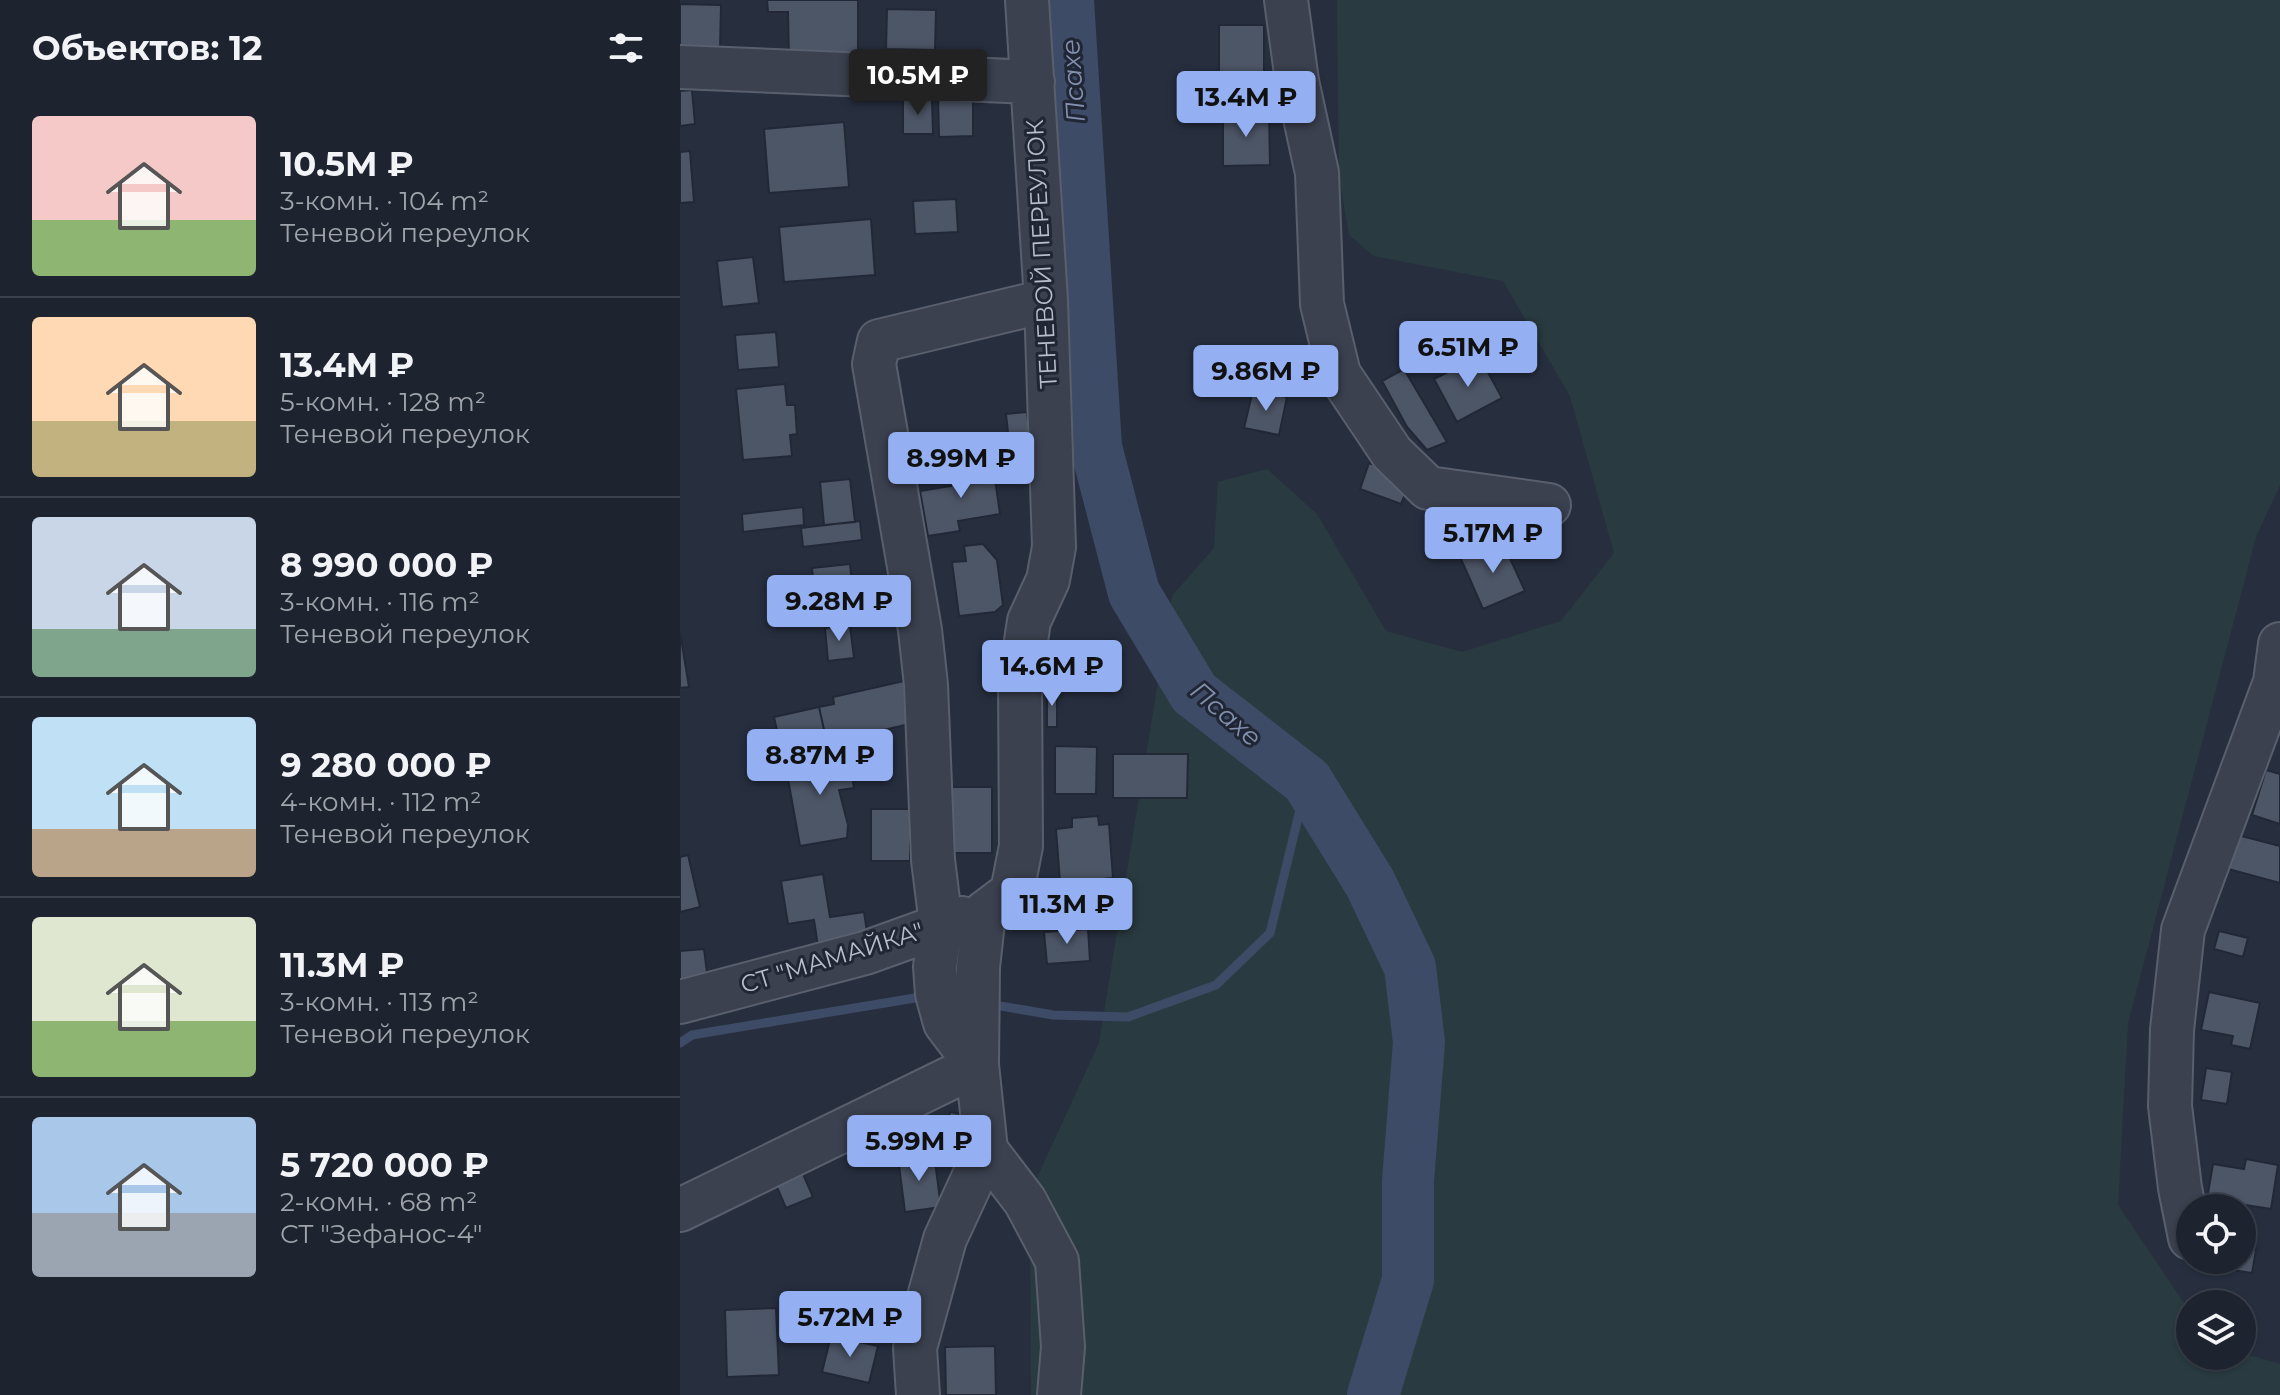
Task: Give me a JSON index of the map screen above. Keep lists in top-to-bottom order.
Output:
{
  "streets": {
    "street": ["ТЕНЕВОЙ ПЕРЕУЛОК", "СТ \"МАМАЙКА\""]
  },
  "crossings": [
    ["ТЕНЕВОЙ ПЕРЕУЛОК", "СТ \"МАМАЙКА\""]
  ],
  "water": ["Псахе"],
  "page": {
    "heading": "Объектов: 12",
    "price": [
      "10.5M ₽",
      "13.4M ₽",
      "6.51M ₽",
      "9.86M ₽",
      "8.99M ₽",
      "5.17M ₽",
      "9.28M ₽",
      "14.6M ₽",
      "8.87M ₽",
      "11.3M ₽",
      "5.99M ₽",
      "5.72M ₽"
    ],
    "list": [
      {
        "name": "10.5M ₽",
        "note": "3-комн. · 104 m² · Теневой переулок"
      },
      {
        "name": "13.4M ₽",
        "note": "5-комн. · 128 m² · Теневой переулок"
      },
      {
        "name": "8 990 000 ₽",
        "note": "3-комн. · 116 m² · Теневой переулок"
      },
      {
        "name": "9 280 000 ₽",
        "note": "4-комн. · 112 m² · Теневой переулок"
      },
      {
        "name": "11.3M ₽",
        "note": "3-комн. · 113 m² · Теневой переулок"
      },
      {
        "name": "5 720 000 ₽",
        "note": "2-комн. · 68 m² · СТ \"Зефанос-4\""
      }
    ]
  }
}
